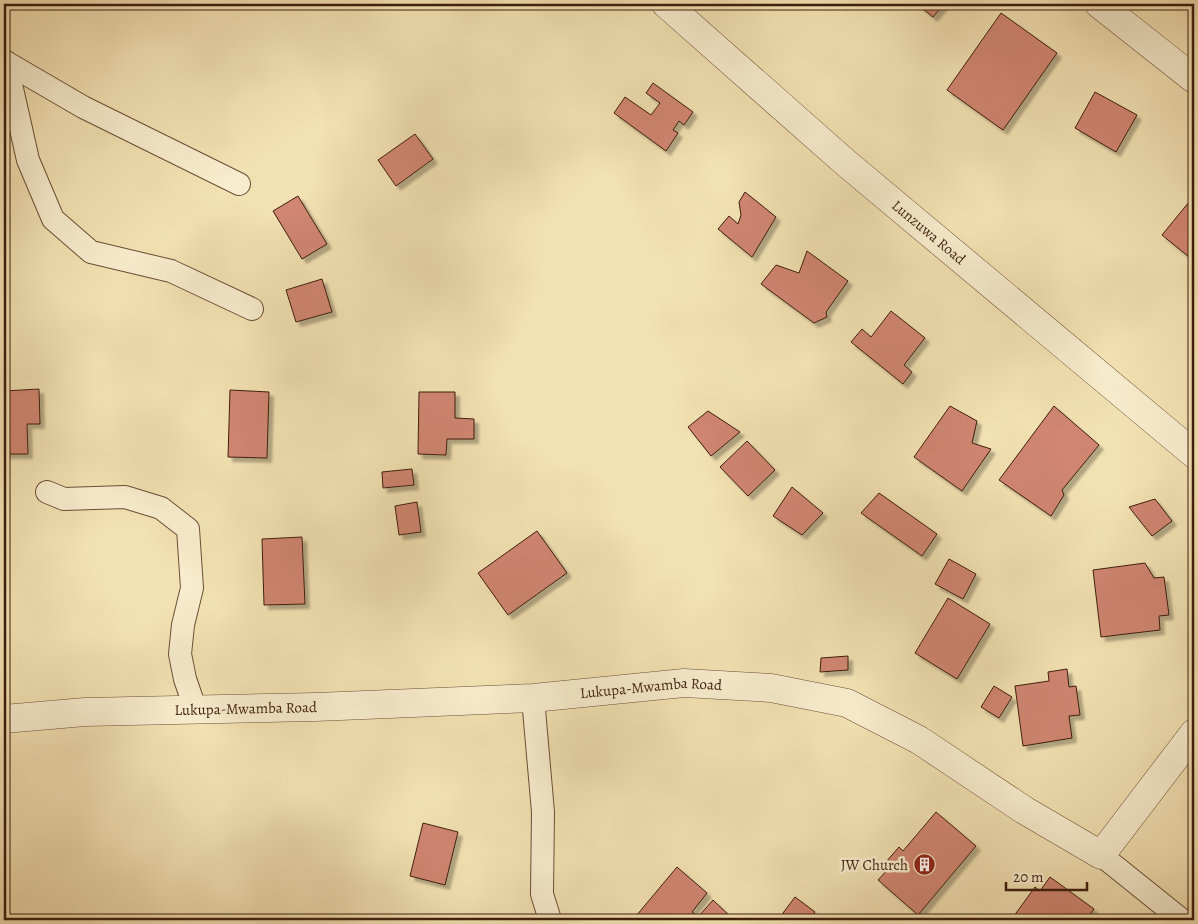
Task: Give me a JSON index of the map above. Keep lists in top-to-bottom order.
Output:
{
  "streets": {
    "street": ["Lunzuwa Road", "Lukupa-Mwamba Road"]
  },
  "places": {
    "building": ["JW Church"]
  },
  "scale_bar": "20 m"
}
